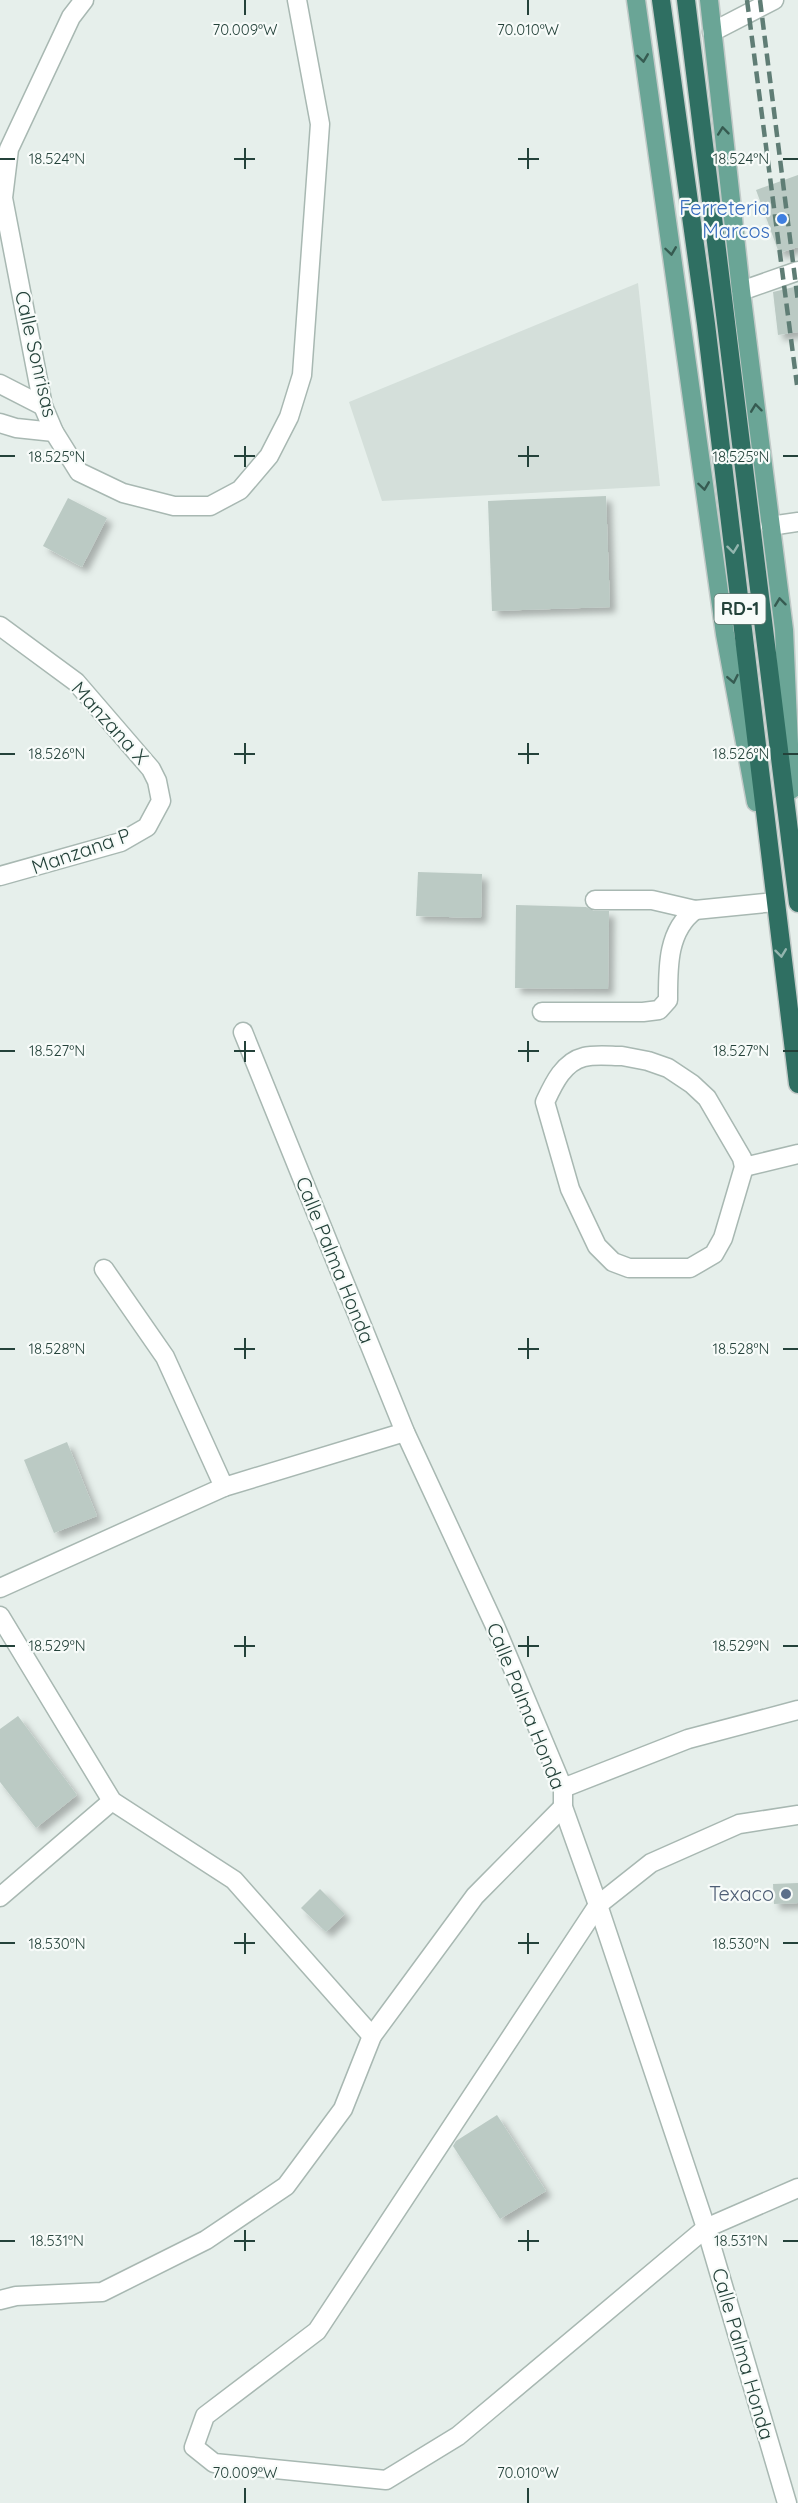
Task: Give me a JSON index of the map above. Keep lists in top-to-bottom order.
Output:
{
  "streets": {
    "highway": ["RD-1"],
    "street": [
      "Calle Sonrisas",
      "Manzana X",
      "Manzana P",
      "Calle Palma Honda"
    ]
  },
  "crossings": [
    ["Manzana X", "Manzana P"]
  ],
  "places": ["Ferreteria Marcos", "Texaco"],
  "coordinates": [
    "70.009°W",
    "70.010°W",
    "18.524°N",
    "18.525°N",
    "18.526°N",
    "18.527°N",
    "18.528°N",
    "18.529°N",
    "18.530°N",
    "18.531°N"
  ]
}
